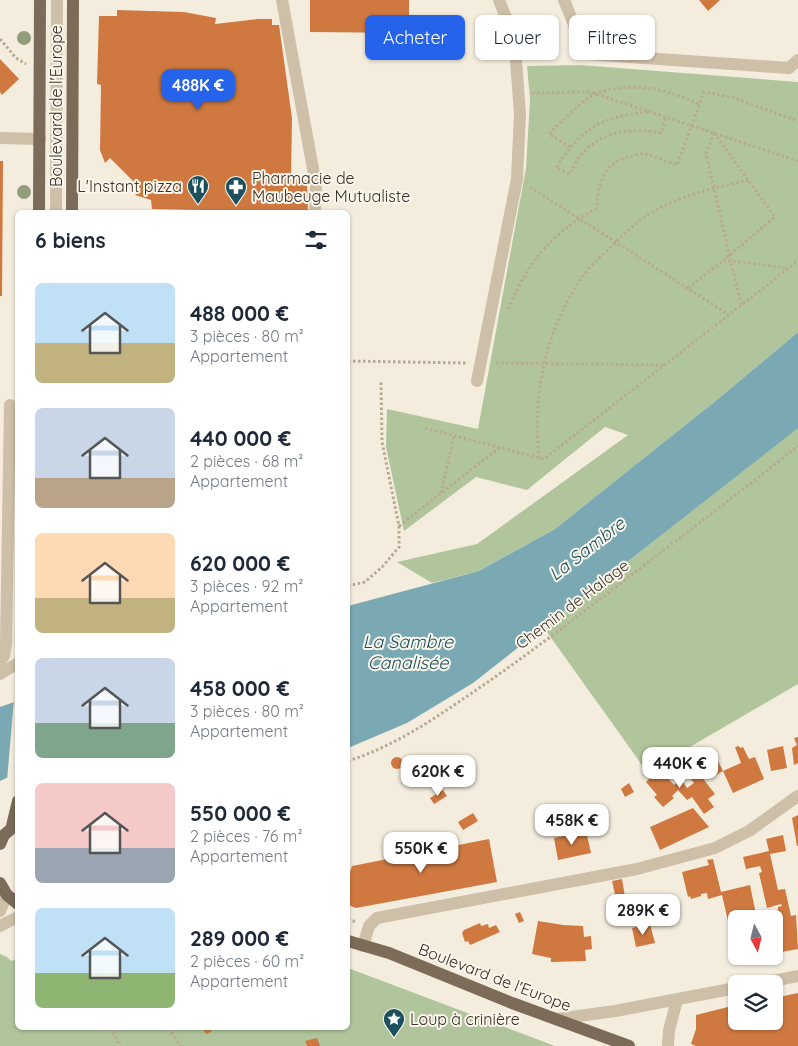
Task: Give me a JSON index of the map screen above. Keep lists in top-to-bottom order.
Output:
{
  "streets": {
    "main road": ["Boulevard de l'Europe"],
    "path": ["Chemin de Halage"]
  },
  "water": ["La Sambre", "La Sambre Canalisée"],
  "places": {
    "restaurant": ["L'Instant pizza"],
    "pharmacy": ["Pharmacie de Maubeuge Mutualiste"],
    "place": ["Loup à crinière"]
  },
  "north": "bottom",
  "page": {
    "chip": ["Acheter", "Louer", "Filtres"],
    "price": [
      "488K €",
      "440K €",
      "620K €",
      "458K €",
      "550K €",
      "289K €"
    ],
    "heading": "6 biens",
    "list": [
      {
        "name": "488 000 €",
        "note": "3 pièces · 80 m² · Appartement"
      },
      {
        "name": "440 000 €",
        "note": "2 pièces · 68 m² · Appartement"
      },
      {
        "name": "620 000 €",
        "note": "3 pièces · 92 m² · Appartement"
      },
      {
        "name": "458 000 €",
        "note": "3 pièces · 80 m² · Appartement"
      },
      {
        "name": "550 000 €",
        "note": "2 pièces · 76 m² · Appartement"
      },
      {
        "name": "289 000 €",
        "note": "2 pièces · 60 m² · Appartement"
      }
    ]
  }
}
